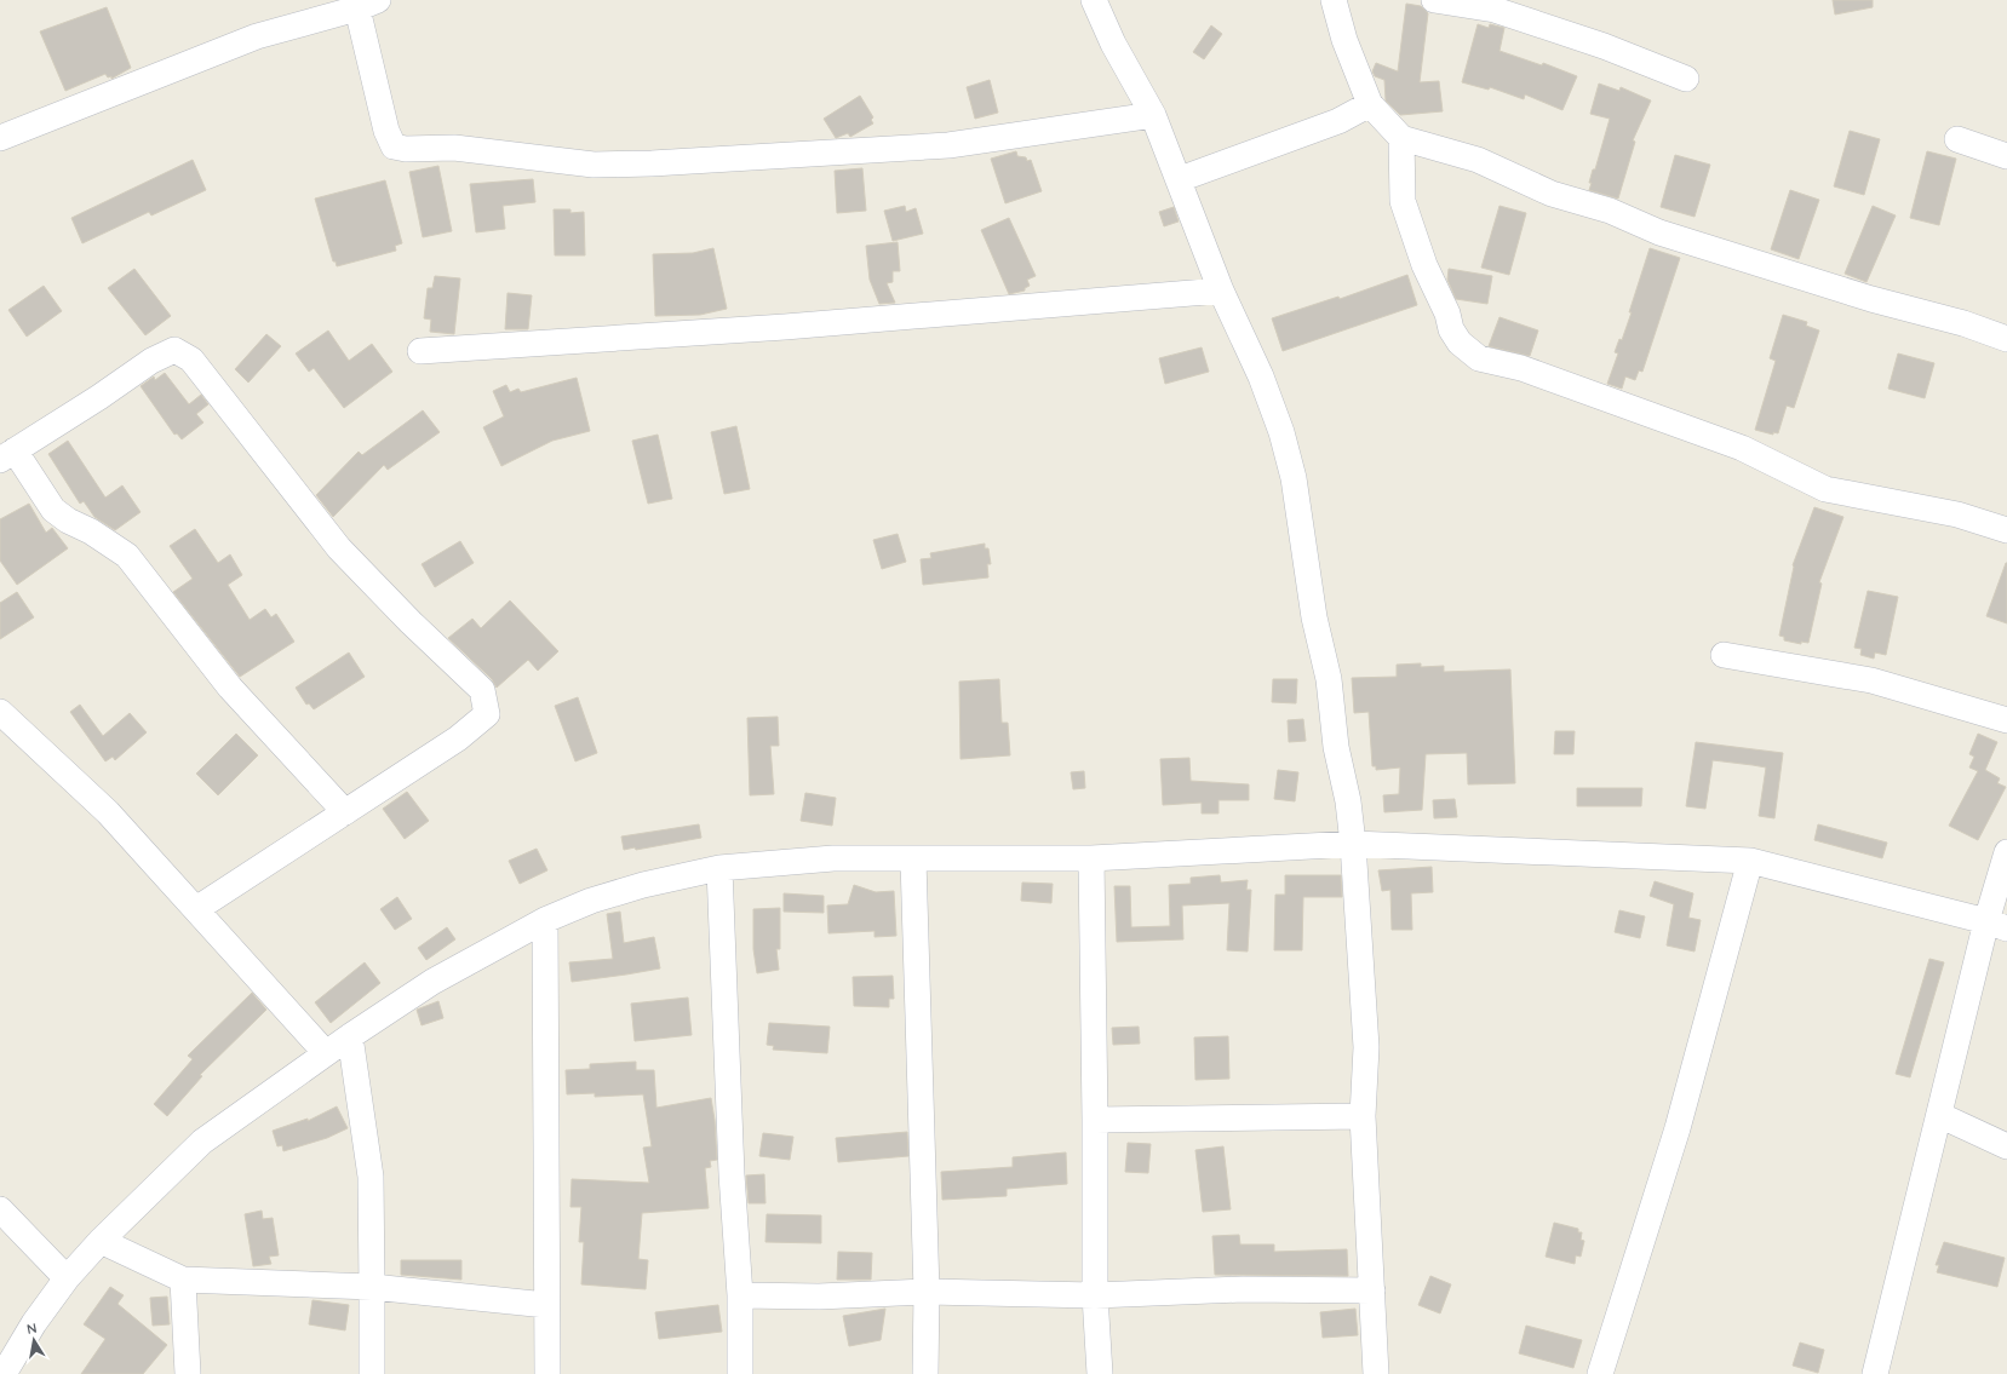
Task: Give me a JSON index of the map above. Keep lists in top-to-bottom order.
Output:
{
  "north": "top"
}
